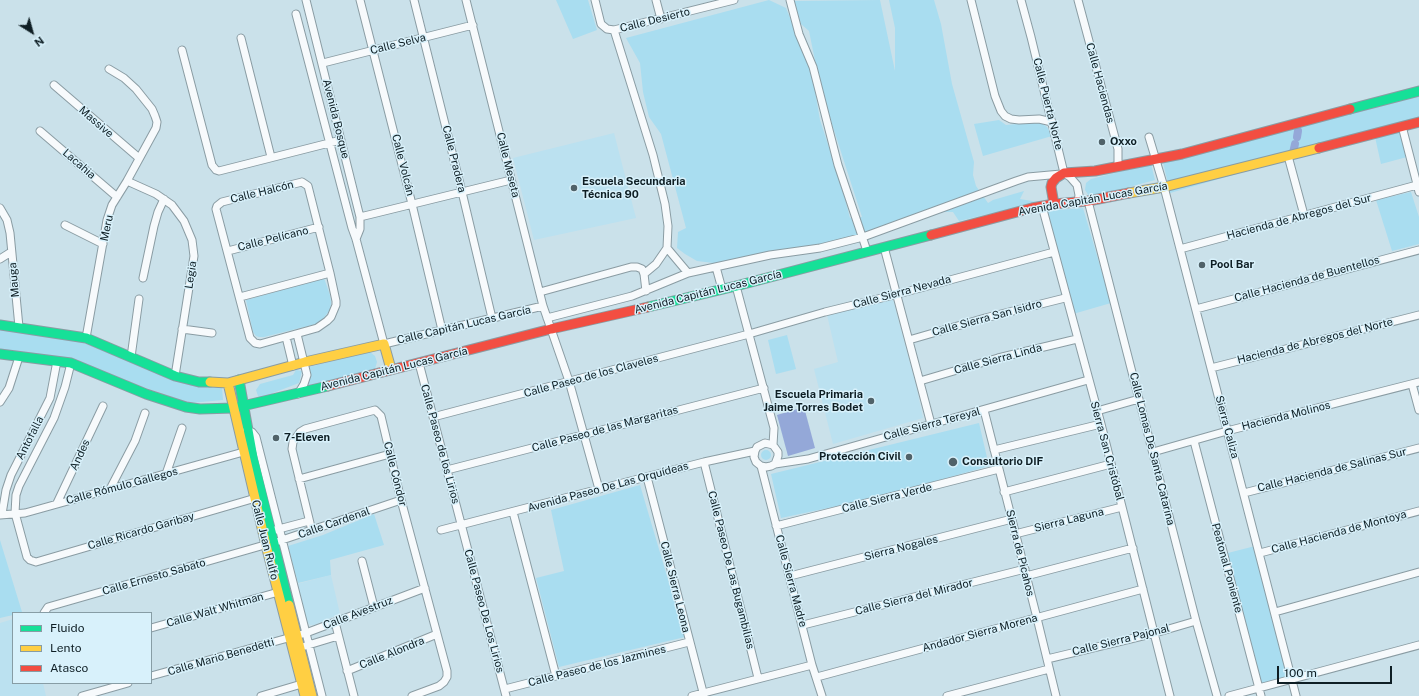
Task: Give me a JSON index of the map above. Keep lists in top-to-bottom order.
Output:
{
  "streets": {
    "street": [
      "Calle Desierto",
      "Calle Selva",
      "Calle Haciendas",
      "Calle Puerta Norte",
      "Avenida Bosque",
      "Massive",
      "Calle Pradera",
      "Lacahia",
      "Calle Volcán",
      "Calle Meseta",
      "Calle Halcón",
      "Avenida Capitán Lucas García",
      "Hacienda de Abregos del Sur",
      "Meru",
      "Calle Pelícano",
      "Legia",
      "Calle Hacienda de Buentellos",
      "Mauga",
      "Calle Sierra Nevada",
      "Calle Sierra San Isidro",
      "Calle Capitán Lucas García",
      "Hacienda de Abregos del Norte",
      "Calle Sierra Linda",
      "Calle Paseo de los Claveles",
      "Hacienda Molinos",
      "Calle Sierra Tereyal",
      "Sierra Caliza",
      "Calle Paseo de las Margaritas",
      "Antofalla",
      "Calle Paseo de los Lirios",
      "Calle Lomas De Santa Catarina",
      "Sierra San Cristóbal",
      "Andes",
      "Calle Hacienda de Salinas Sur",
      "Calle Cóndor",
      "Calle Rómulo Gallegos",
      "Avenida Paseo De Las Orquídeas",
      "Calle Sierra Verde",
      "Sierra Laguna",
      "Calle Cardenal",
      "Calle Ricardo Garibay",
      "Calle Hacienda de Montoya",
      "Calle Juan Rulfo",
      "Sierra Nogales",
      "Sierra de Picahos",
      "Peatonal Poniente",
      "Calle Paseo De Las Bugambilias",
      "Calle Ernesto Sabato",
      "Calle Sierra Madre",
      "Calle Sierra Leona",
      "Calle Sierra del Mirador",
      "Calle Walt Whitman",
      "Calle Paseo De Los Lirios",
      "Calle Avestruz",
      "Andador Sierra Morena",
      "Calle Sierra Pajonal",
      "Calle Alondra",
      "Calle Mario Benedetti",
      "Calle Paseo de los Jazmines"
    ]
  },
  "crossings": [
    ["Calle Selva", "Avenida Bosque"],
    ["Calle Selva", "Calle Pradera"],
    ["Calle Selva", "Calle Volcán"],
    ["Calle Selva", "Calle Meseta"],
    ["Calle Puerta Norte", "Avenida Capitán Lucas García"],
    ["Avenida Bosque", "Avenida Capitán Lucas García"],
    ["Avenida Bosque", "Calle Capitán Lucas García"],
    ["Massive", "Meru"],
    ["Calle Pradera", "Calle Capitán Lucas García"],
    ["Lacahia", "Meru"],
    ["Calle Volcán", "Calle Capitán Lucas García"],
    ["Calle Meseta", "Avenida Capitán Lucas García"],
    ["Calle Meseta", "Calle Capitán Lucas García"],
    ["Calle Meseta", "Calle Paseo de los Claveles"],
    ["Calle Meseta", "Calle Paseo de las Margaritas"],
    ["Calle Meseta", "Avenida Paseo De Las Orquídeas"],
    ["Calle Halcón", "Calle Pelícano"],
    ["Avenida Capitán Lucas García", "Sierra Caliza"],
    ["Avenida Capitán Lucas García", "Antofalla"],
    ["Avenida Capitán Lucas García", "Calle Paseo de los Lirios"],
    ["Avenida Capitán Lucas García", "Calle Lomas De Santa Catarina"],
    ["Avenida Capitán Lucas García", "Sierra San Cristóbal"],
    ["Avenida Capitán Lucas García", "Calle Juan Rulfo"],
    ["Hacienda de Abregos del Sur", "Sierra Caliza"],
    ["Meru", "Legia"],
    ["Calle Hacienda de Buentellos", "Sierra Caliza"],
    ["Calle Sierra Nevada", "Calle Paseo de los Claveles"],
    ["Calle Sierra Nevada", "Sierra San Cristóbal"],
    ["Calle Sierra San Isidro", "Sierra San Cristóbal"],
    ["Hacienda de Abregos del Norte", "Sierra Caliza"],
    ["Calle Sierra Linda", "Sierra San Cristóbal"],
    ["Calle Paseo de los Claveles", "Calle Paseo de los Lirios"],
    ["Hacienda Molinos", "Sierra Caliza"],
    ["Hacienda Molinos", "Calle Lomas De Santa Catarina"],
    ["Hacienda Molinos", "Peatonal Poniente"],
    ["Calle Sierra Tereyal", "Sierra San Cristóbal"],
    ["Calle Sierra Tereyal", "Avenida Paseo De Las Orquídeas"],
    ["Calle Sierra Tereyal", "Sierra de Picahos"],
    ["Calle Sierra Tereyal", "Calle Sierra Madre"],
    ["Sierra Caliza", "Calle Hacienda de Salinas Sur"],
    ["Sierra Caliza", "Calle Hacienda de Montoya"],
    ["Calle Paseo de las Margaritas", "Calle Paseo de los Lirios"],
    ["Antofalla", "Calle Rómulo Gallegos"],
    ["Antofalla", "Calle Ricardo Garibay"],
    ["Calle Paseo de los Lirios", "Avenida Paseo De Las Orquídeas"],
    ["Calle Paseo de los Lirios", "Calle Paseo De Los Lirios"],
    ["Calle Lomas De Santa Catarina", "Calle Sierra Pajonal"],
    ["Sierra San Cristóbal", "Sierra Laguna"],
    ["Sierra San Cristóbal", "Andador Sierra Morena"],
    ["Sierra San Cristóbal", "Calle Sierra Pajonal"],
    ["Andes", "Calle Rómulo Gallegos"],
    ["Calle Cóndor", "Calle Cardenal"],
    ["Calle Cóndor", "Calle Avestruz"],
    ["Calle Cóndor", "Calle Alondra"],
    ["Calle Rómulo Gallegos", "Calle Juan Rulfo"],
    ["Avenida Paseo De Las Orquídeas", "Calle Paseo De Las Bugambilias"],
    ["Avenida Paseo De Las Orquídeas", "Calle Sierra Madre"],
    ["Avenida Paseo De Las Orquídeas", "Calle Sierra Leona"],
    ["Avenida Paseo De Las Orquídeas", "Calle Paseo De Los Lirios"],
    ["Calle Sierra Verde", "Sierra de Picahos"],
    ["Calle Sierra Verde", "Calle Sierra Madre"],
    ["Sierra Laguna", "Sierra de Picahos"],
    ["Calle Cardenal", "Calle Juan Rulfo"],
    ["Calle Cardenal", "Calle Ernesto Sabato"],
    ["Calle Ricardo Garibay", "Calle Juan Rulfo"],
    ["Calle Juan Rulfo", "Calle Ernesto Sabato"],
    ["Calle Juan Rulfo", "Calle Walt Whitman"],
    ["Calle Juan Rulfo", "Calle Avestruz"],
    ["Calle Juan Rulfo", "Calle Mario Benedetti"],
    ["Sierra Nogales", "Sierra de Picahos"],
    ["Sierra Nogales", "Calle Sierra Madre"],
    ["Sierra de Picahos", "Calle Sierra del Mirador"],
    ["Sierra de Picahos", "Andador Sierra Morena"],
    ["Sierra de Picahos", "Calle Sierra Pajonal"],
    ["Calle Sierra Madre", "Calle Sierra del Mirador"],
    ["Calle Sierra Madre", "Andador Sierra Morena"],
    ["Calle Sierra Leona", "Calle Paseo de los Jazmines"],
    ["Calle Paseo De Los Lirios", "Calle Paseo de los Jazmines"],
    ["Calle Avestruz", "Calle Mario Benedetti"]
  ],
  "places": [
    "Oxxo",
    "Escuela Secundaria Técnica 90",
    "Pool Bar",
    "Escuela Primaria Jaime Torres Bodet",
    "7-Eleven",
    "Protección Civil",
    "Consultorio DIF"
  ],
  "legend": ["Fluido", "Lento", "Atasco"],
  "scale_bar": "100 m",
  "north": "bottom right"
}
